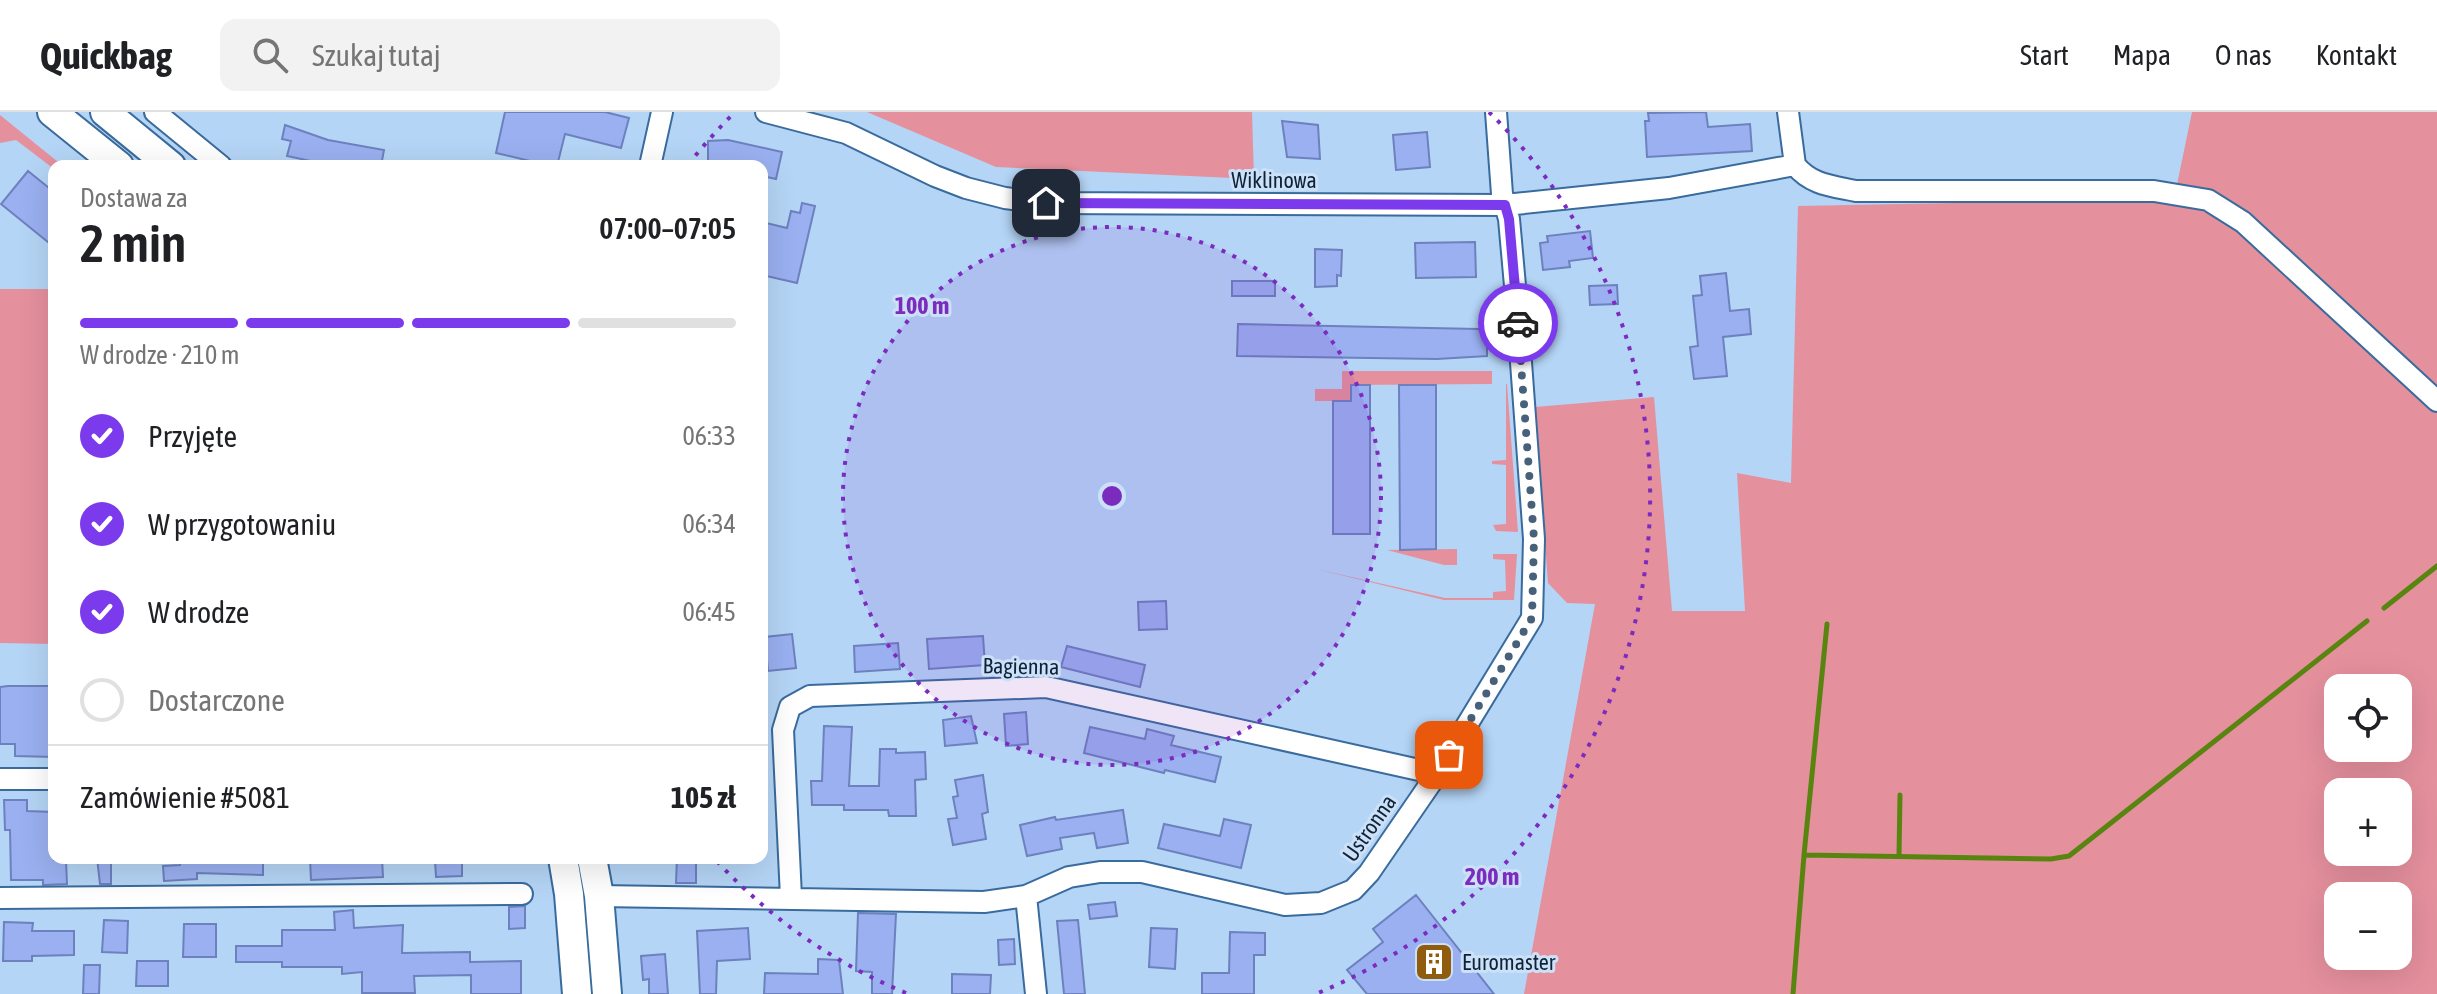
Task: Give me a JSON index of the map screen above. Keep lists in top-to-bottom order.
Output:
{
  "streets": {
    "street": ["Wiklinowa", "Bagienna", "Ustronna"]
  },
  "crossings": [
    ["Wiklinowa", "Ustronna"],
    ["Bagienna", "Ustronna"]
  ],
  "places": {
    "building": ["Euromaster"]
  },
  "page": {
    "header": "Quickbag",
    "search": "Szukaj tutaj",
    "nav": [
      "Start",
      "Mapa",
      "O nas",
      "Kontakt"
    ],
    "heading": ["2 min", "Dostawa za", "07:00–07:05"],
    "panel": ["Zamówienie #5081", "105 zł"],
    "bar": "W drodze · 210 m",
    "list": [
      ["Przyjęte", "06:33"],
      ["W przygotowaniu", "06:34"],
      ["W drodze", "06:45"],
      "Dostarczone"
    ],
    "map_buttons": ["+", "−"]
  },
  "rings": ["100 m", "200 m"]
}
